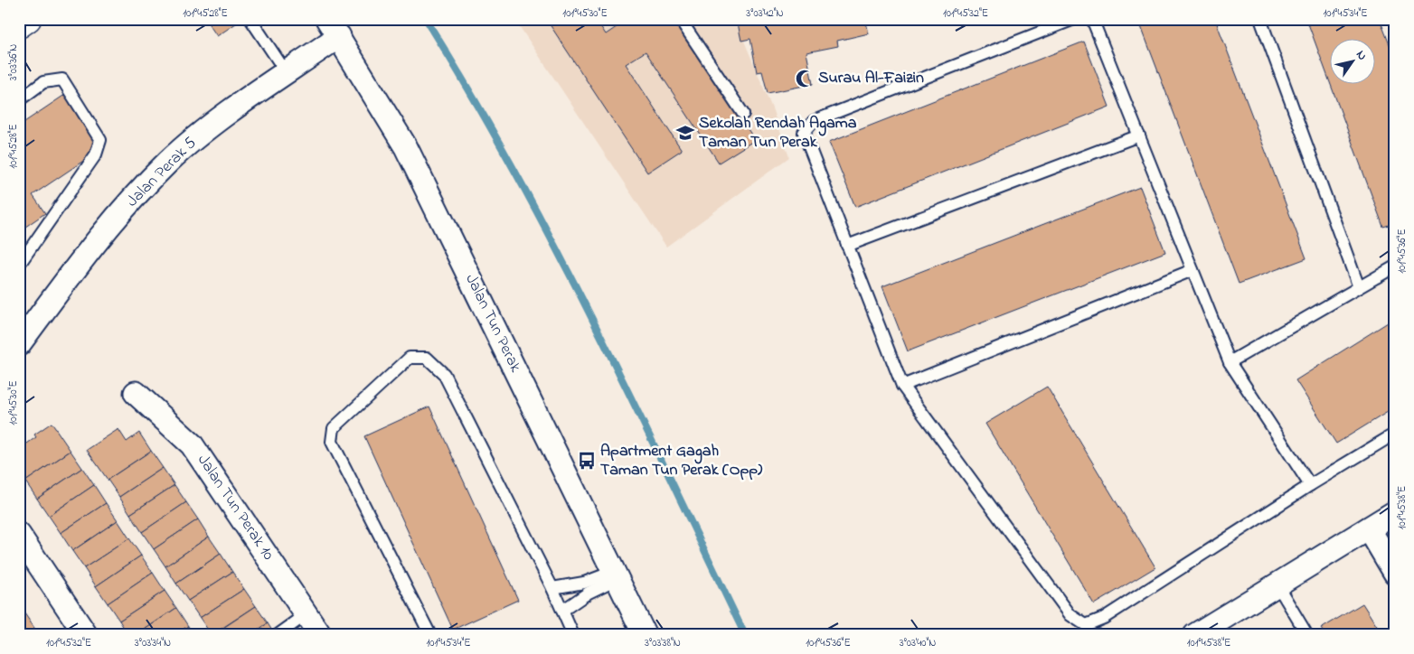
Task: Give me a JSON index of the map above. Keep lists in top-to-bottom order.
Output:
{
  "streets": {
    "street": ["Jalan Perak 5", "Jalan Tun Perak", "Jalan Tun Perak 10"]
  },
  "crossings": [
    ["Jalan Perak 5", "Jalan Tun Perak"]
  ],
  "places": {
    "mosque": ["Surau Al-Faizin"],
    "school or university": ["Sekolah Rendah Agama Taman Tun Perak"],
    "bus stop": ["Apartment Gagah Taman Tun Perak (Opp)"]
  },
  "north": "top right",
  "coordinates": [
    "101°45'28\"E",
    "101°45'30\"E",
    "3°03'42\"N",
    "101°45'32\"E",
    "101°45'34\"E",
    "3°03'36\"N",
    "101°45'36\"E",
    "101°45'38\"E",
    "3°03'34\"N",
    "3°03'38\"N",
    "3°03'40\"N"
  ]
}
